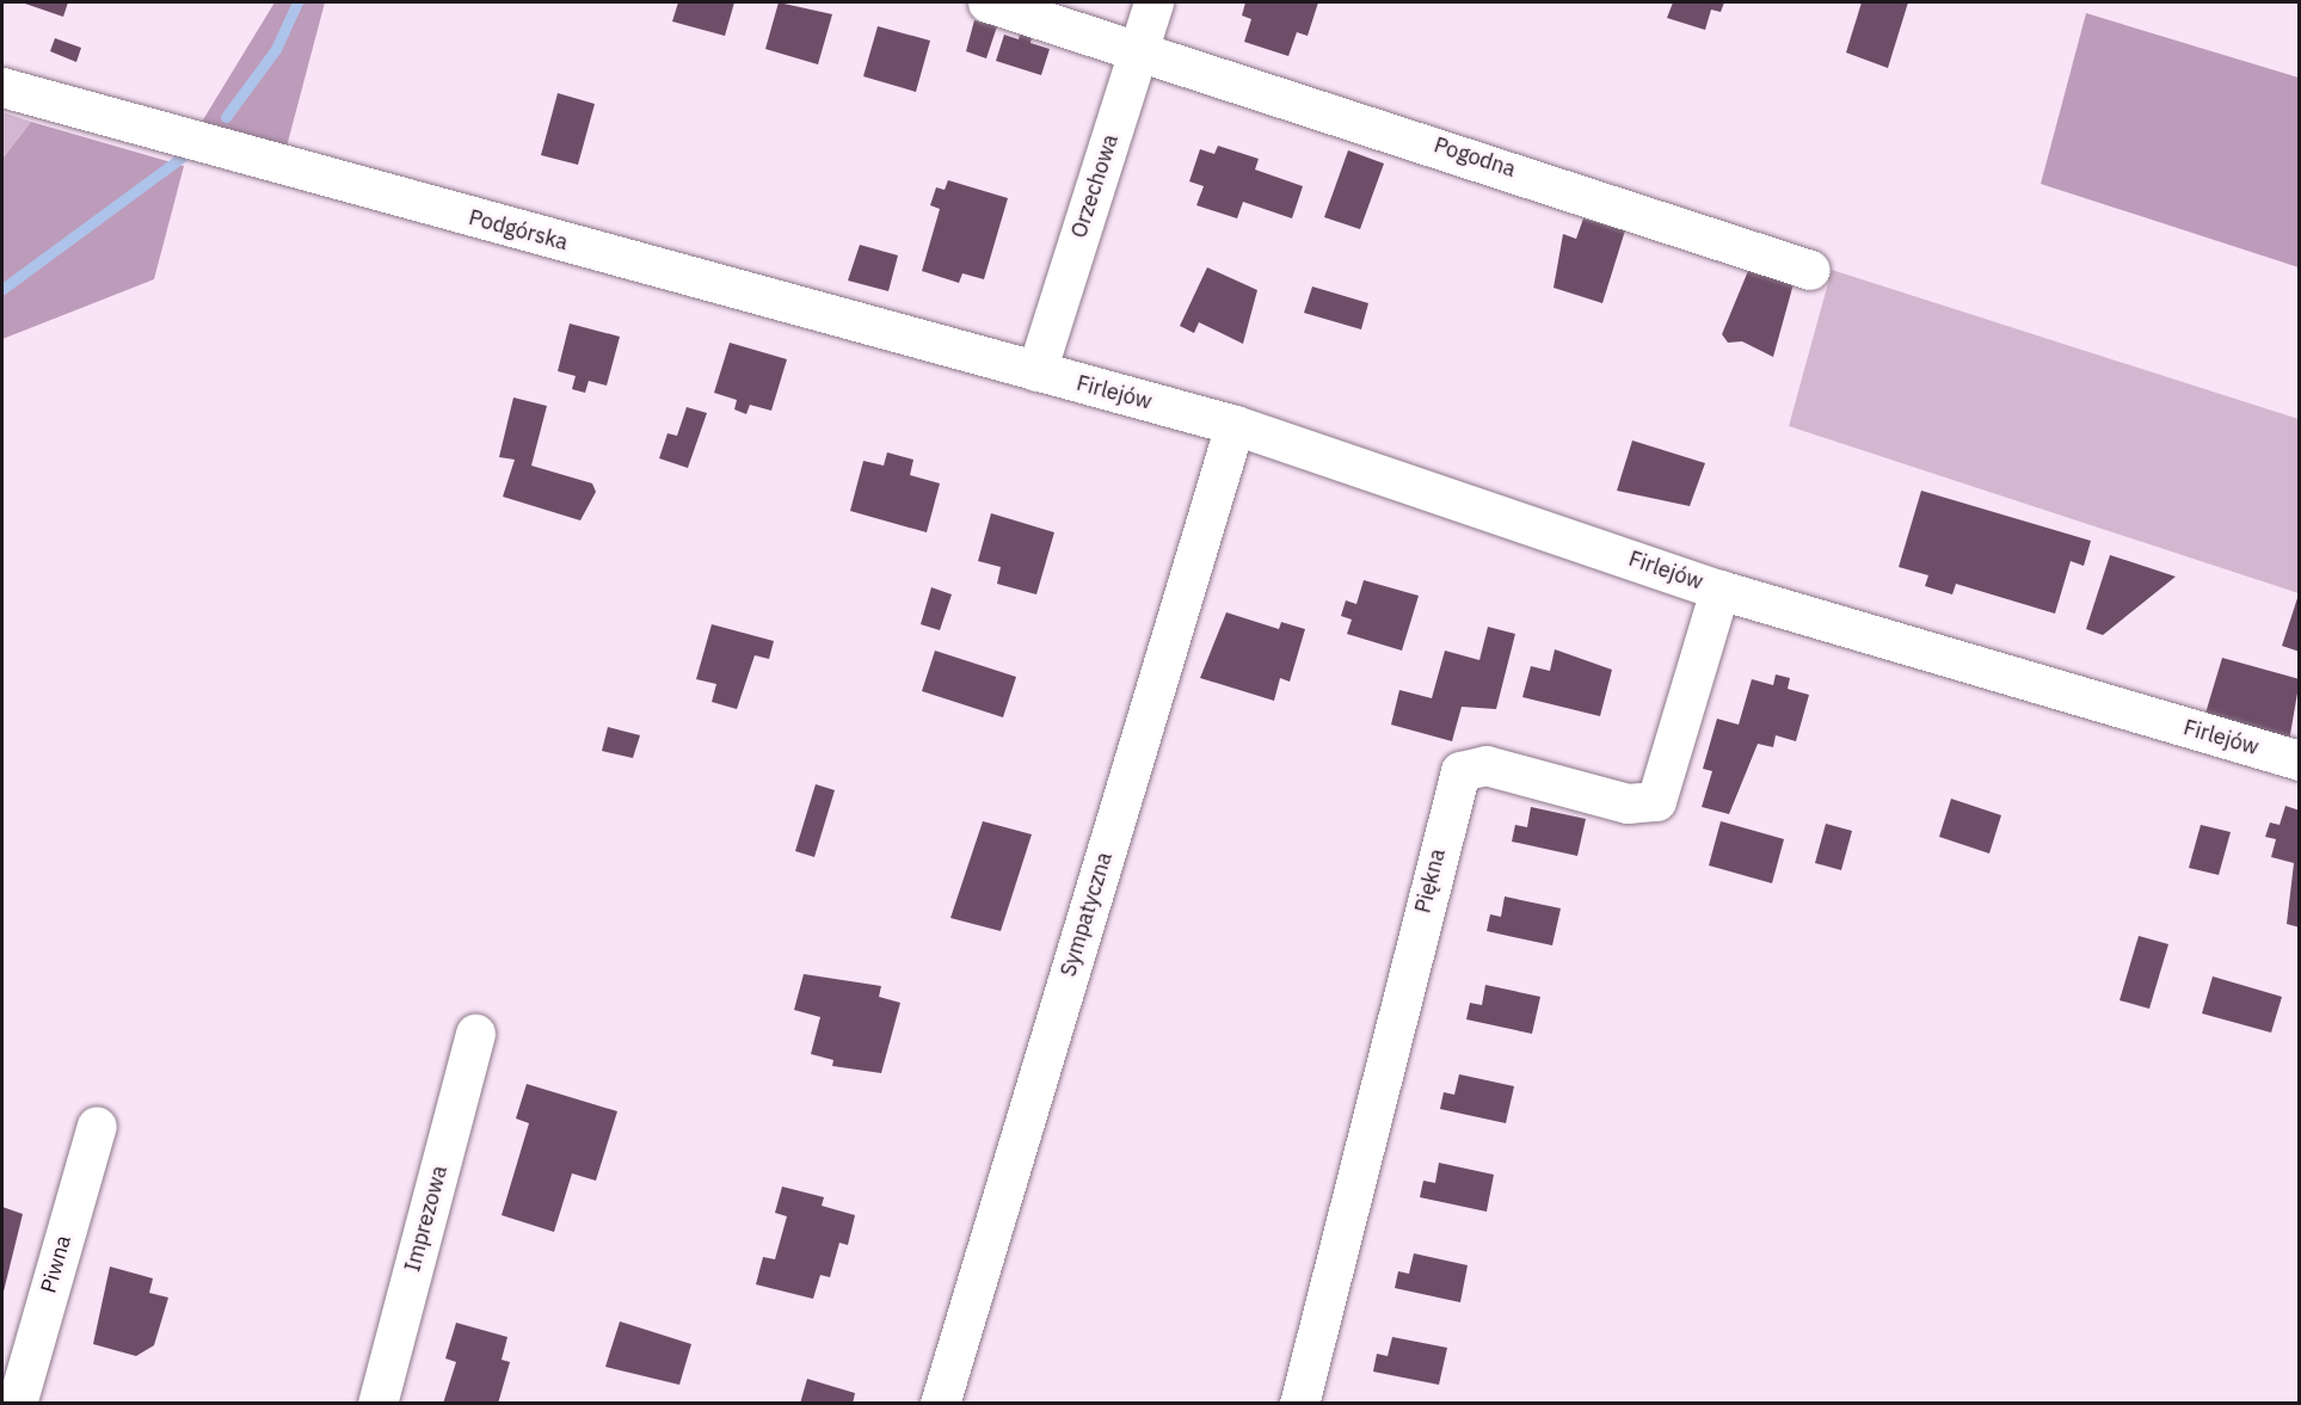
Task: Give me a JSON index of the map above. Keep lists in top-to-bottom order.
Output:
{
  "streets": {
    "street": [
      "Pogodna",
      "Orzechowa",
      "Podgórska",
      "Firlejów",
      "Piękna",
      "Sympatyczna",
      "Imprezowa",
      "Piwna"
    ]
  },
  "crossings": [
    ["Pogodna", "Orzechowa"],
    ["Orzechowa", "Podgórska"],
    ["Orzechowa", "Firlejów"],
    ["Podgórska", "Firlejów"],
    ["Firlejów", "Piękna"],
    ["Firlejów", "Sympatyczna"]
  ]
}
